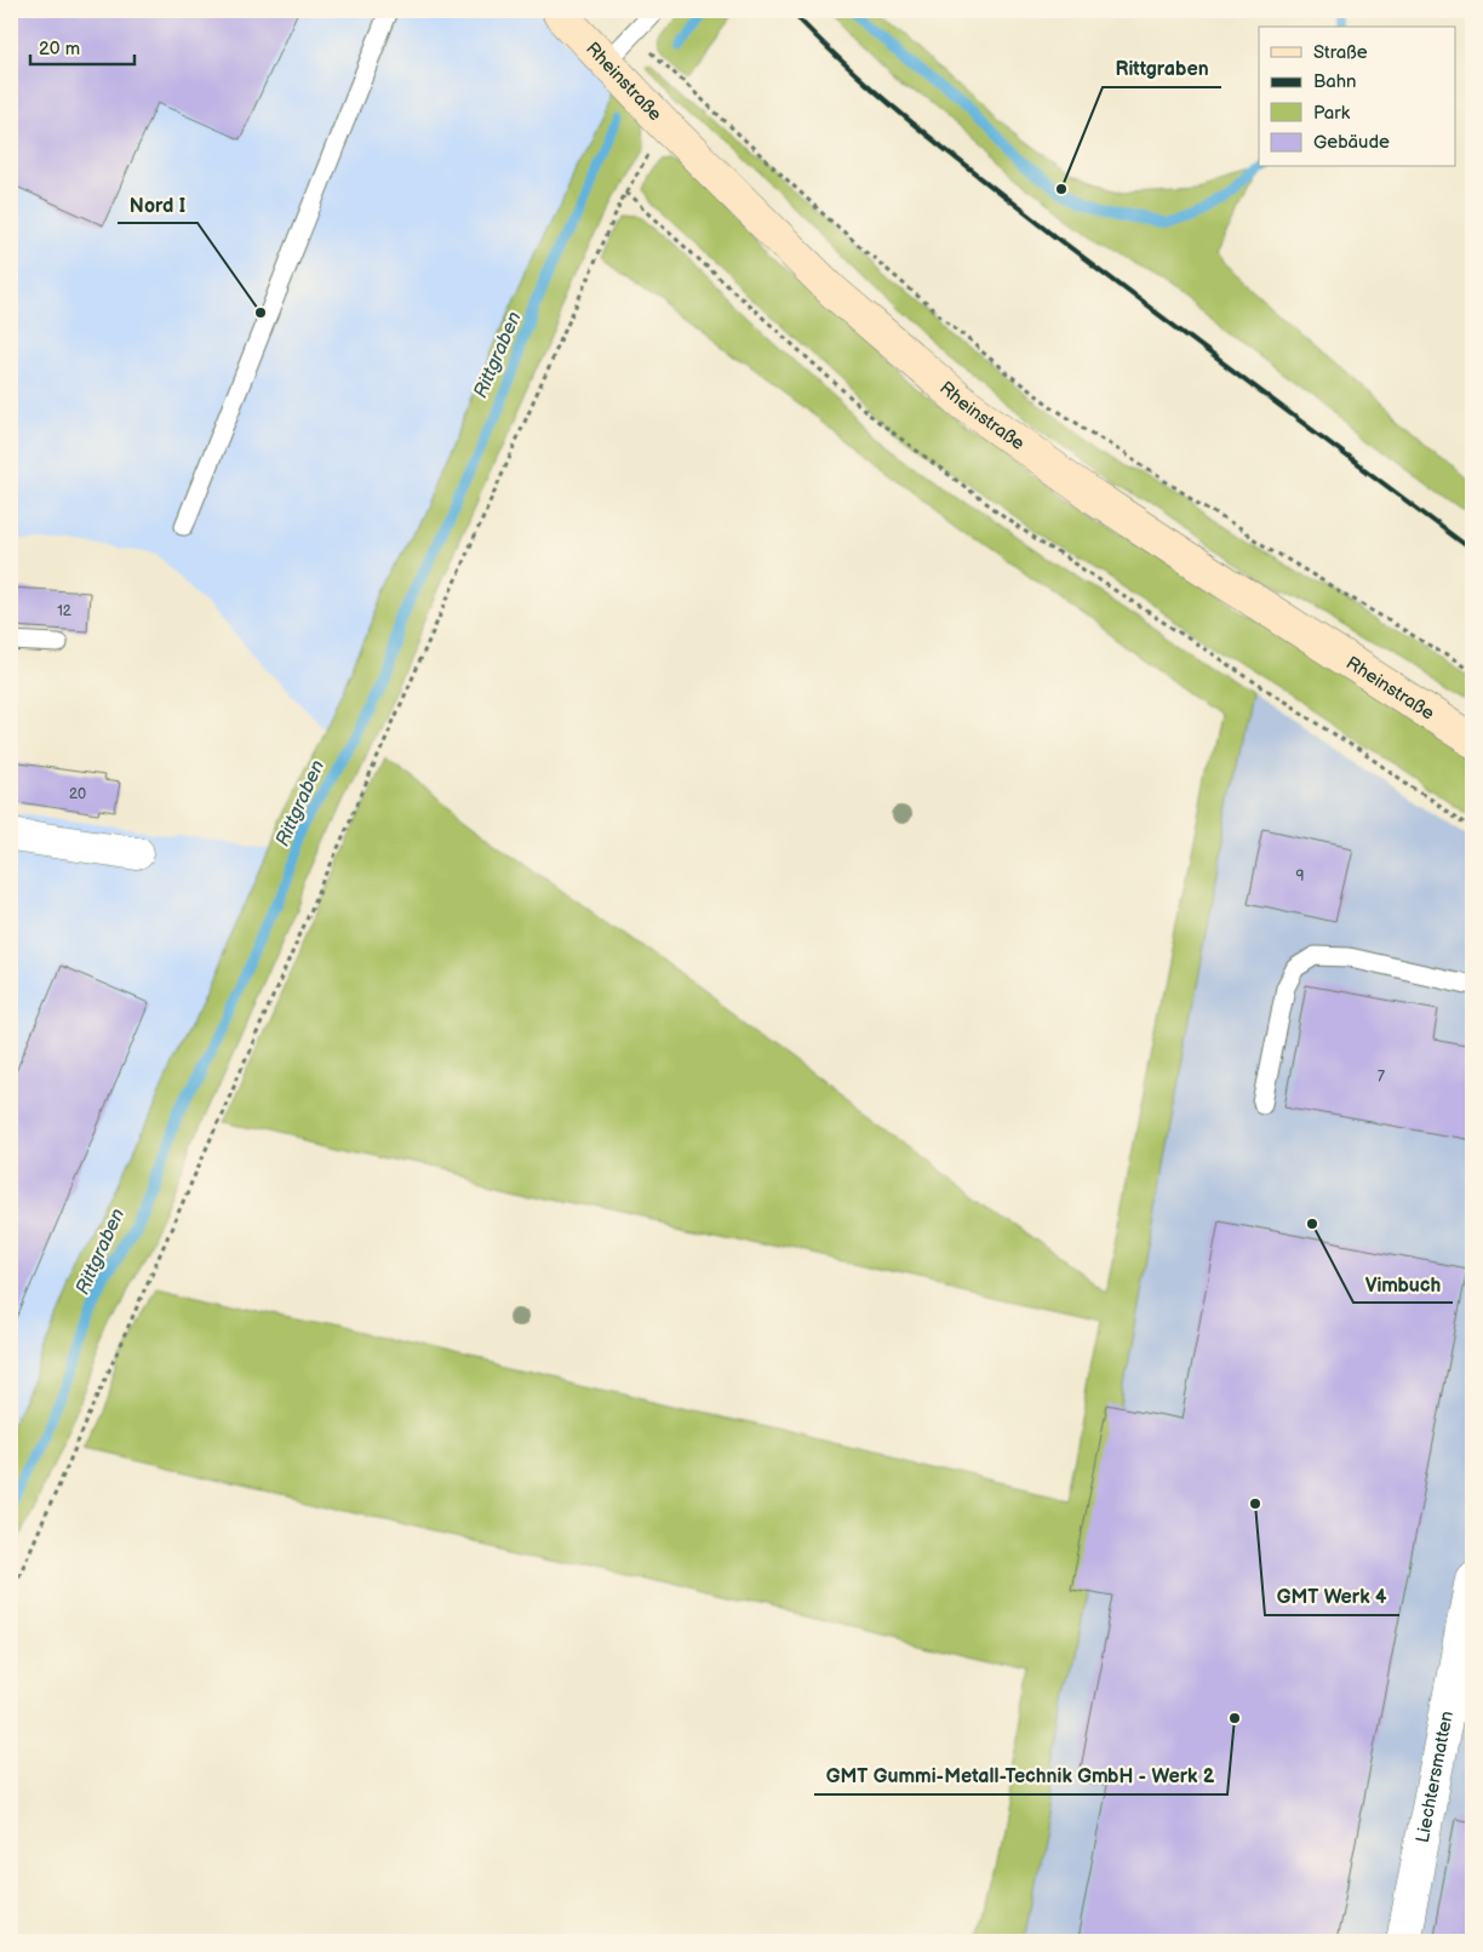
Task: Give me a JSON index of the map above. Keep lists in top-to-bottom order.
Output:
{
  "streets": {
    "street": ["Rheinstraße", "Liechtersmatten"]
  },
  "water": ["Rittgraben"],
  "places": [
    "Rittgraben",
    "Nord I",
    "Vimbuch",
    "GMT Werk 4",
    "GMT Gummi-Metall-Technik GmbH - Werk 2"
  ],
  "house_numbers": [
    "12",
    "20",
    "9",
    "7"
  ],
  "legend": [
    "Straße",
    "Bahn",
    "Park",
    "Gebäude"
  ],
  "scale_bar": "20 m"
}
